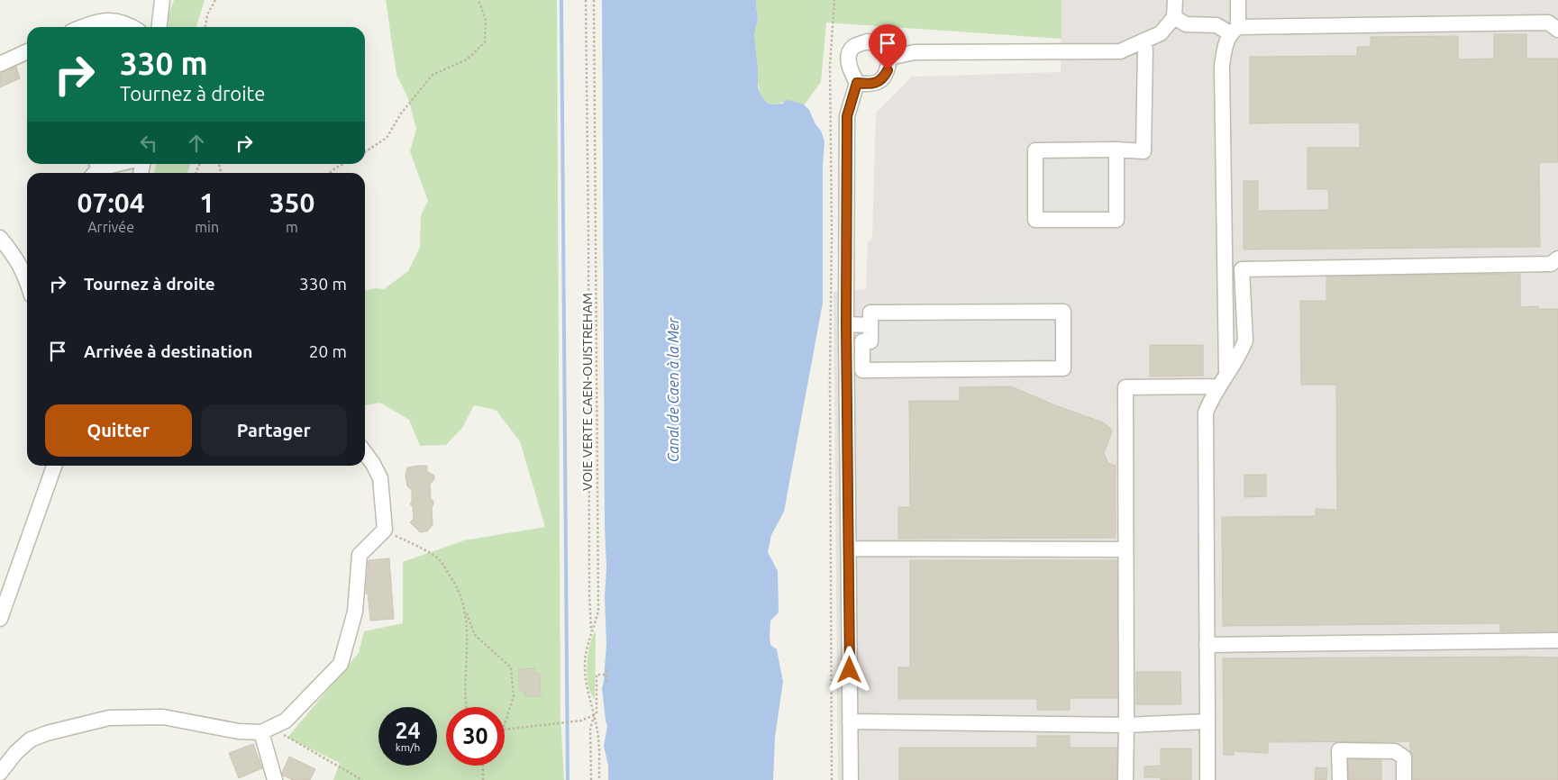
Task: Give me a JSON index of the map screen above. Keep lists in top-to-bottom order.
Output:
{
  "streets": {
    "path": ["VOIE VERTE CAEN-OUISTREHAM"]
  },
  "water": ["Canal de Caen à la Mer"],
  "page": {
    "turn": ["330 m", "Tournez à droite"],
    "eta": [
      "07:04",
      "Arrivée",
      "1",
      "min",
      "350",
      "m"
    ],
    "list": [
      {
        "name": "Tournez à droite",
        "value": "330 m"
      },
      {
        "name": "Arrivée à destination",
        "value": "20 m"
      }
    ],
    "buttons": ["Quitter", "Partager"],
    "speed": "24 km/h",
    "limit": "30"
  }
}
